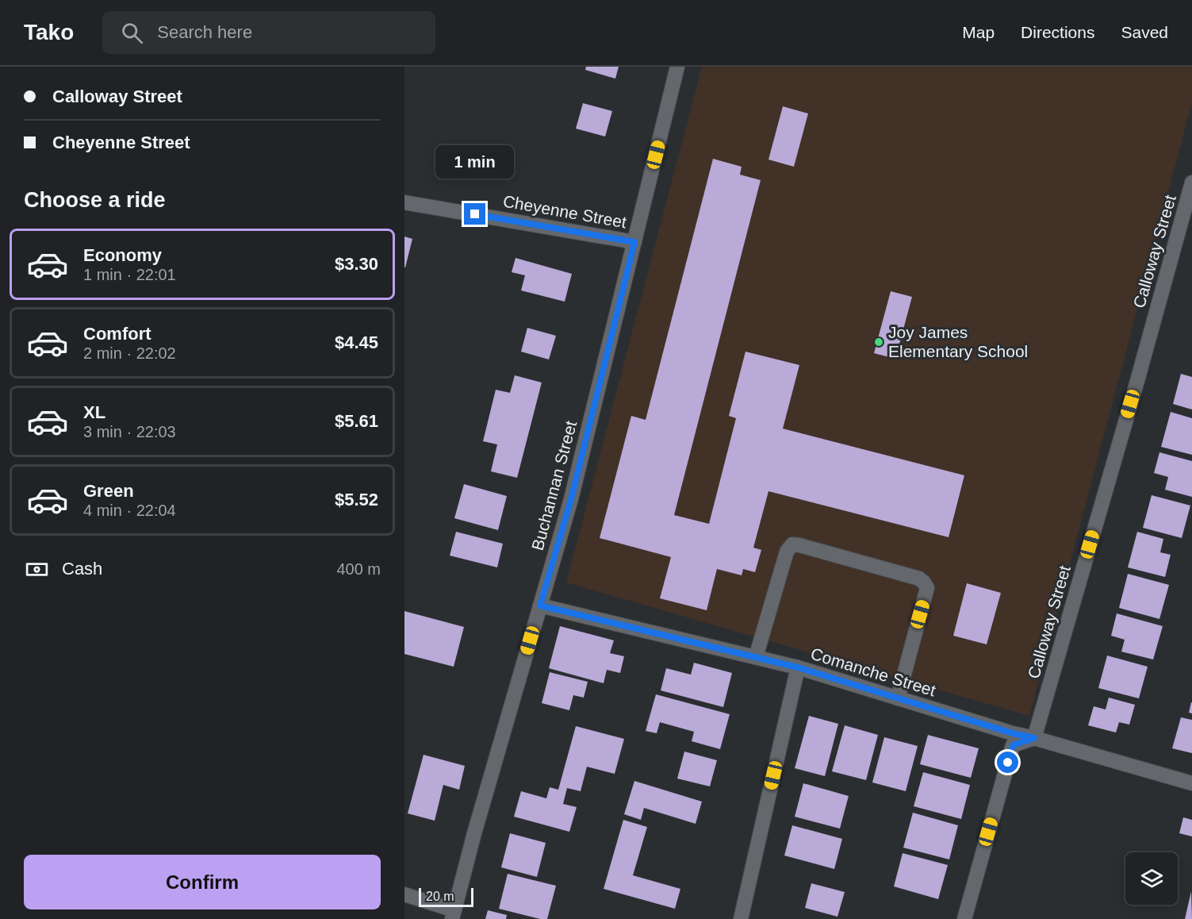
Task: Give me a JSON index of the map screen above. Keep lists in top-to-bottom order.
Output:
{
  "streets": {
    "street": [
      "Cheyenne Street",
      "Calloway Street",
      "Buchannan Street",
      "Comanche Street"
    ]
  },
  "crossings": [
    ["Cheyenne Street", "Buchannan Street"],
    ["Calloway Street", "Comanche Street"],
    ["Buchannan Street", "Comanche Street"]
  ],
  "places": ["Joy James Elementary School"],
  "scale_bar": "20 m",
  "page": {
    "header": "Tako",
    "search": "Search here",
    "nav": ["Map", "Directions", "Saved"],
    "banner": ["Calloway Street", "Cheyenne Street"],
    "bubble": "1 min",
    "heading": "Choose a ride",
    "list": [
      {
        "name": "Economy",
        "note": "1 min · 22:01",
        "value": "$3.30"
      },
      {
        "name": "Comfort",
        "note": "2 min · 22:02",
        "value": "$4.45"
      },
      {
        "name": "XL",
        "note": "3 min · 22:03",
        "value": "$5.61"
      },
      {
        "name": "Green",
        "note": "4 min · 22:04",
        "value": "$5.52"
      }
    ],
    "pay": ["Cash", "400 m"],
    "buttons": "Confirm",
    "scale": "20 m"
  }
}
